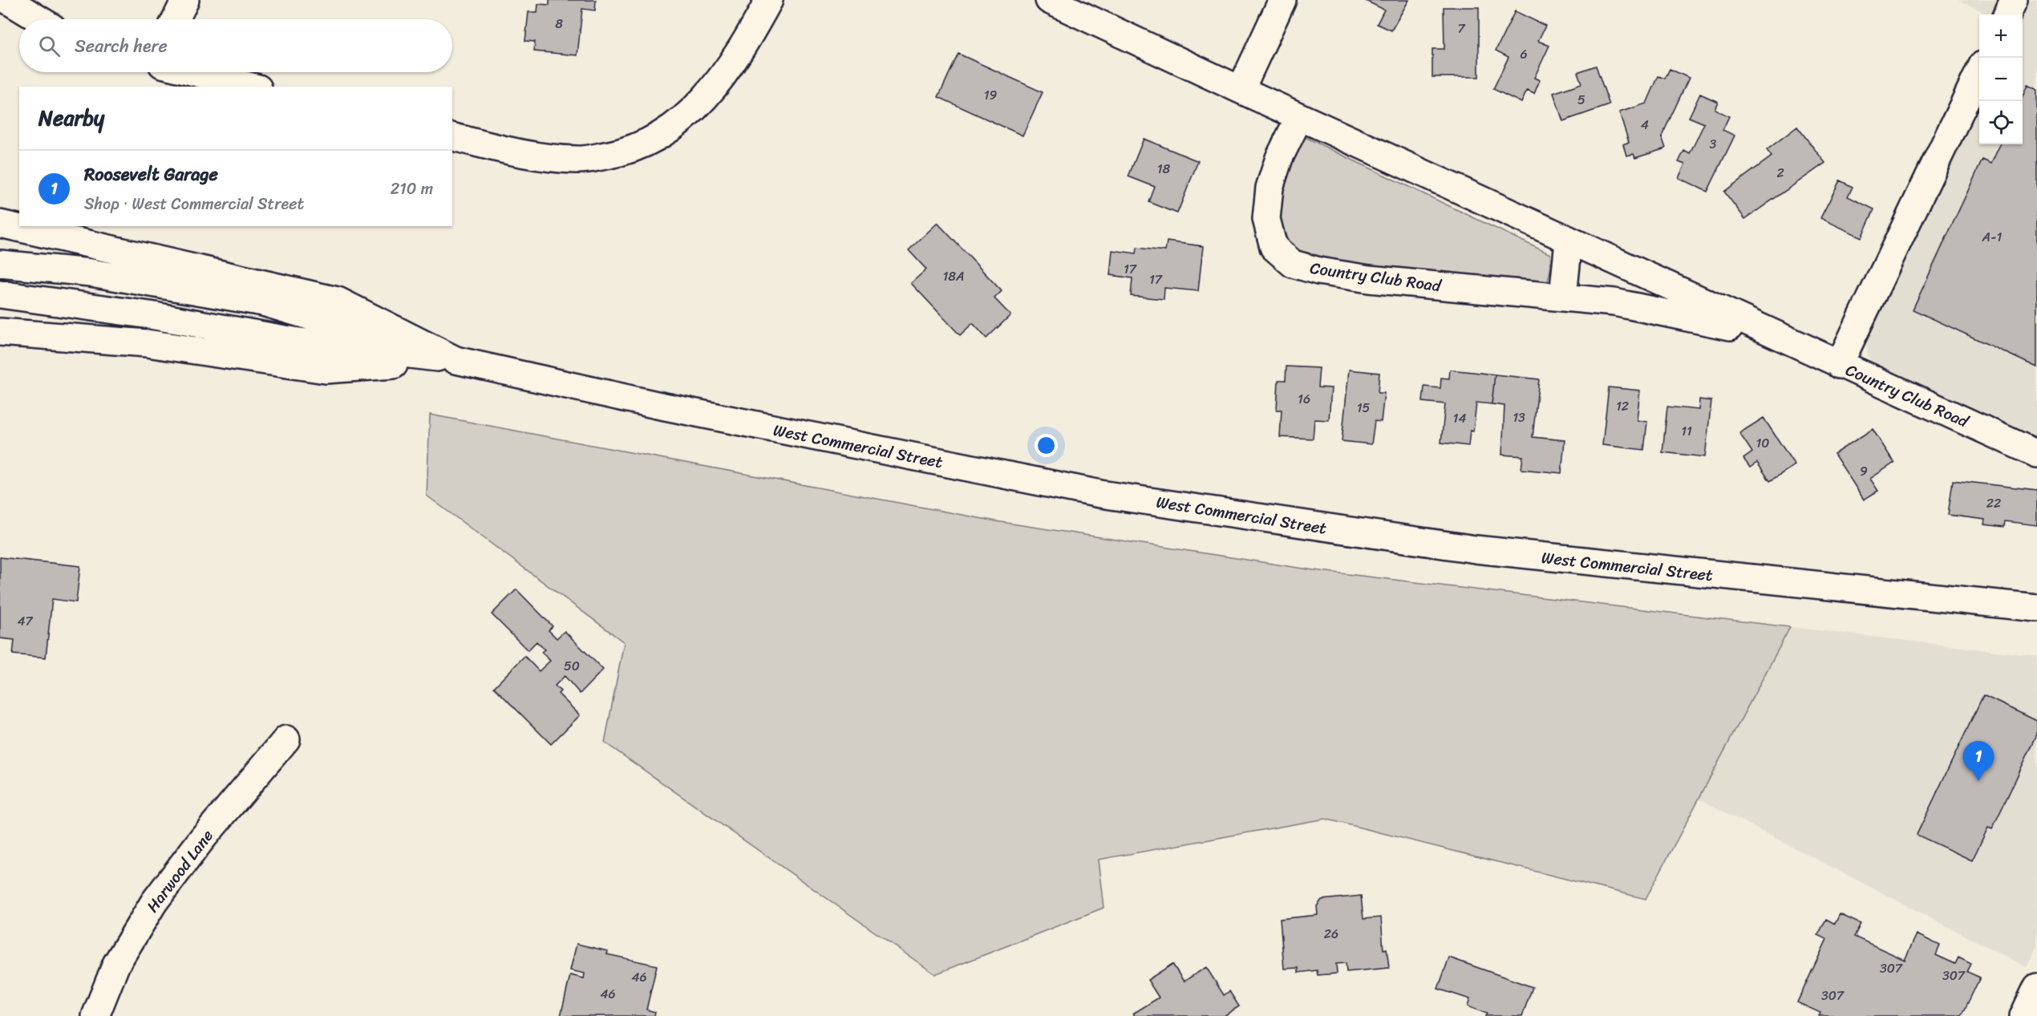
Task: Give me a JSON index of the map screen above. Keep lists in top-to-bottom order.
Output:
{
  "streets": {
    "main road": ["Country Club Road", "West Commercial Street", "Harwood Lane"]
  },
  "house_numbers": [
    "8",
    "7",
    "6",
    "19",
    "5",
    "4",
    "3",
    "18",
    "2",
    "A-1",
    "17",
    "18A",
    "17",
    "16",
    "12",
    "15",
    "13",
    "14",
    "11",
    "10",
    "9",
    "22",
    "47",
    "50",
    "26",
    "307",
    "307",
    "46",
    "46",
    "307"
  ],
  "page": {
    "map_buttons": ["+", "−"],
    "search": "Search here",
    "heading": "Nearby",
    "list": [
      {
        "mark": "1",
        "name": "Roosevelt Garage",
        "note": "Shop · West Commercial Street",
        "value": "210 m"
      }
    ],
    "pins": "1"
  }
}
